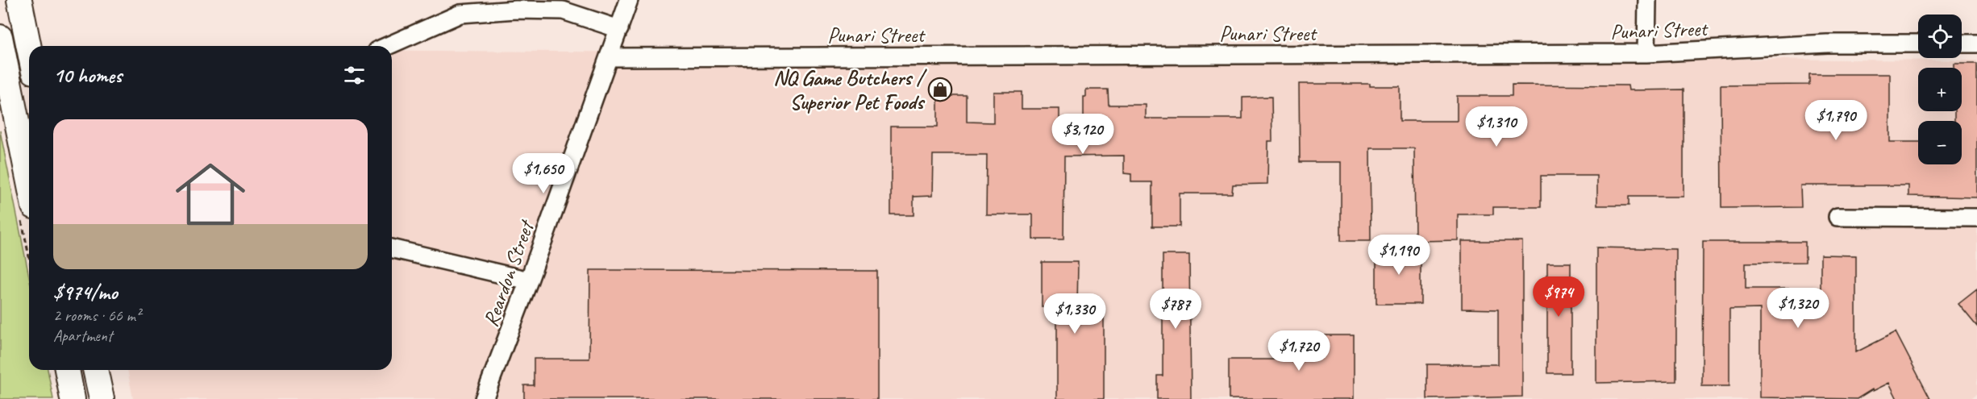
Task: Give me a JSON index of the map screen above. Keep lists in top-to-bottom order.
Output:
{
  "streets": {
    "street": ["Punari Street", "Reardon Street"]
  },
  "crossings": [
    ["Punari Street", "Reardon Street"]
  ],
  "places": {
    "shop": ["NQ Game Butchers / Superior Pet Foods"]
  },
  "page": {
    "map_buttons": ["+", "−"],
    "heading": "10 homes",
    "price": [
      "$1,790",
      "$1,310",
      "$3,120",
      "$1,650",
      "$1,190",
      "$974",
      "$1,320",
      "$787",
      "$1,330",
      "$1,720"
    ],
    "list": [
      {
        "name": "$974/mo",
        "note": "2 rooms · 66 m² · Apartment"
      }
    ]
  }
}
